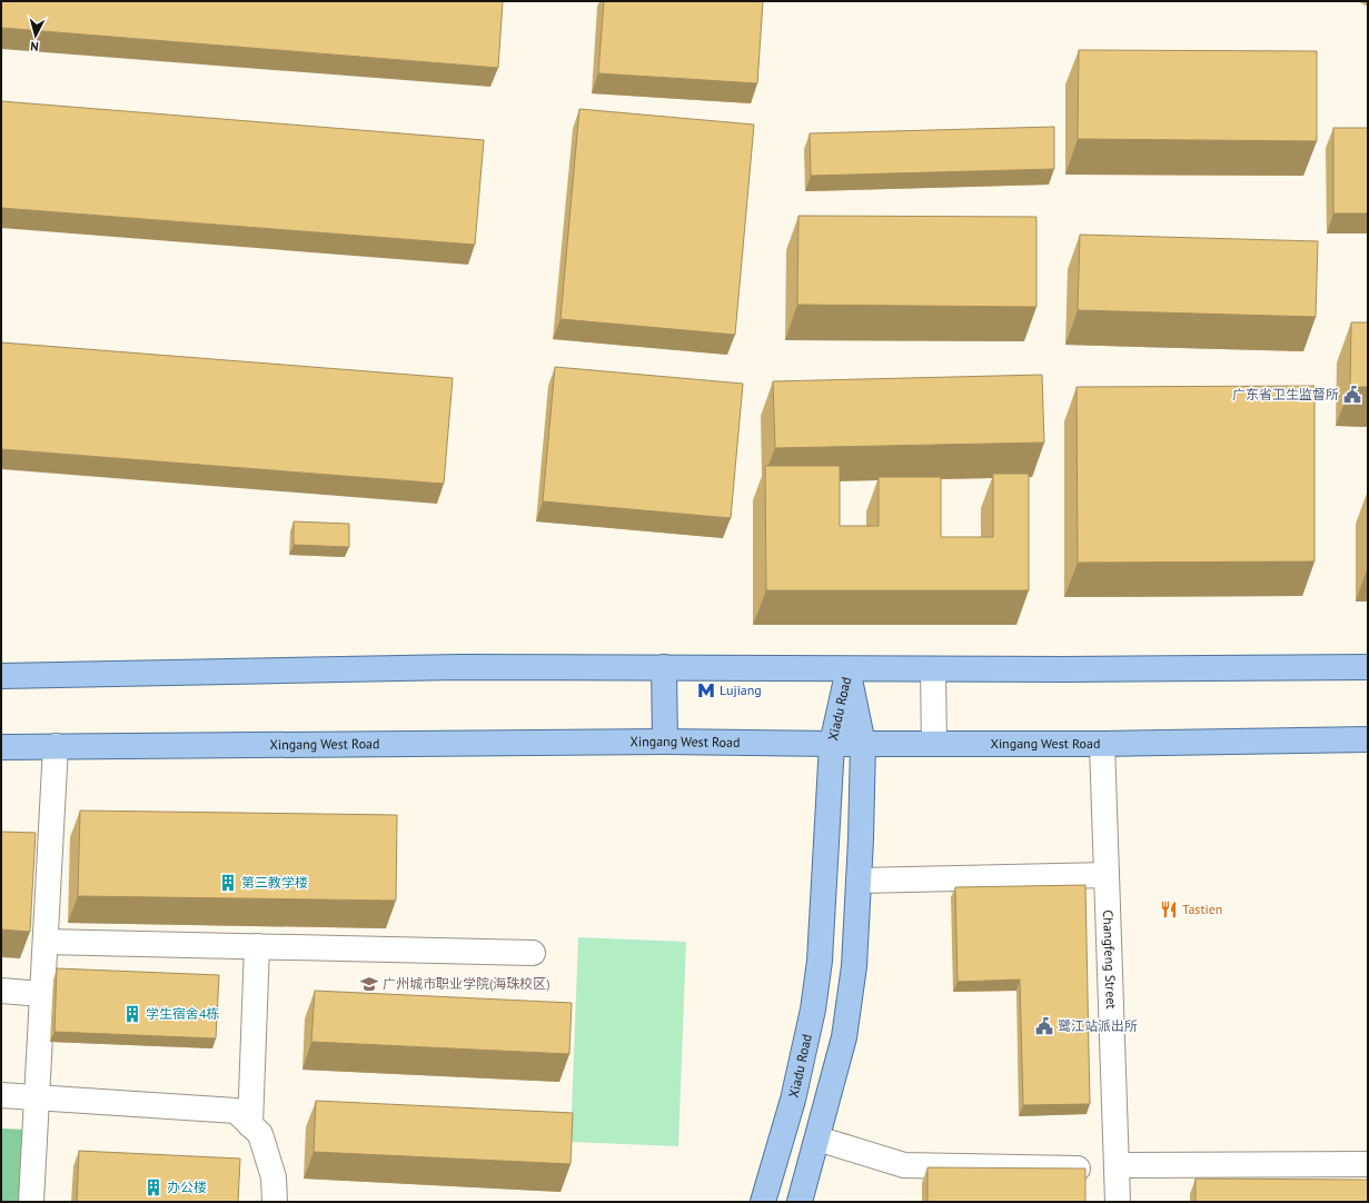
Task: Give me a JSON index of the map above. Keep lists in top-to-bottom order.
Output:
{
  "streets": {
    "main road": ["Xiadu Road", "Xingang West Road"],
    "street": ["Changfeng Street"]
  },
  "crossings": [
    ["Xiadu Road", "Xingang West Road"],
    ["Xingang West Road", "Changfeng Street"]
  ],
  "places": {
    "public building": ["广东省卫生监督所", "鹭江站派出所"],
    "metro station": ["Lujiang"],
    "building": ["第三教学楼", "学生宿舍4栋", "办公楼"],
    "restaurant": ["Tastien"],
    "school or university": ["广州城市职业学院(海珠校区)"]
  },
  "north": "bottom"
}
